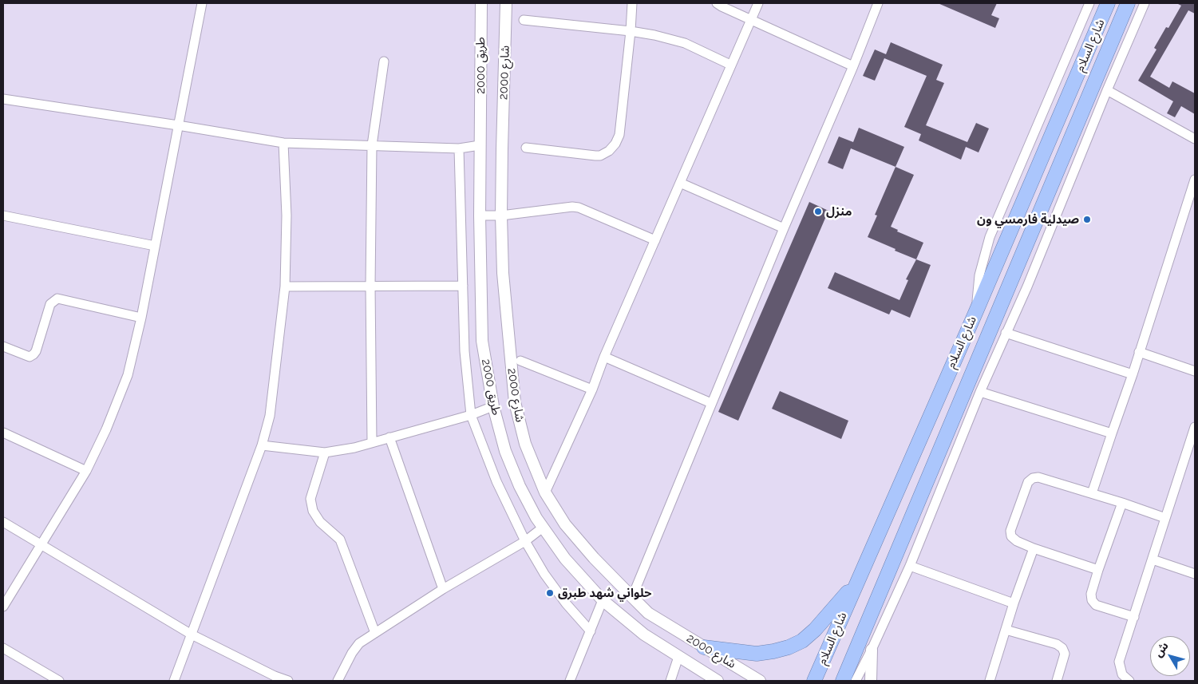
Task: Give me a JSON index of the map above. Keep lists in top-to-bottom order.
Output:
{
  "streets": {
    "highway": ["شارع السلام"],
    "street": ["طريق 2000", "شارع 2000"]
  },
  "places": ["منزل", "صيدلية فارمسي ون", "حلواني شهد طبرق"],
  "north": "top left"
}
